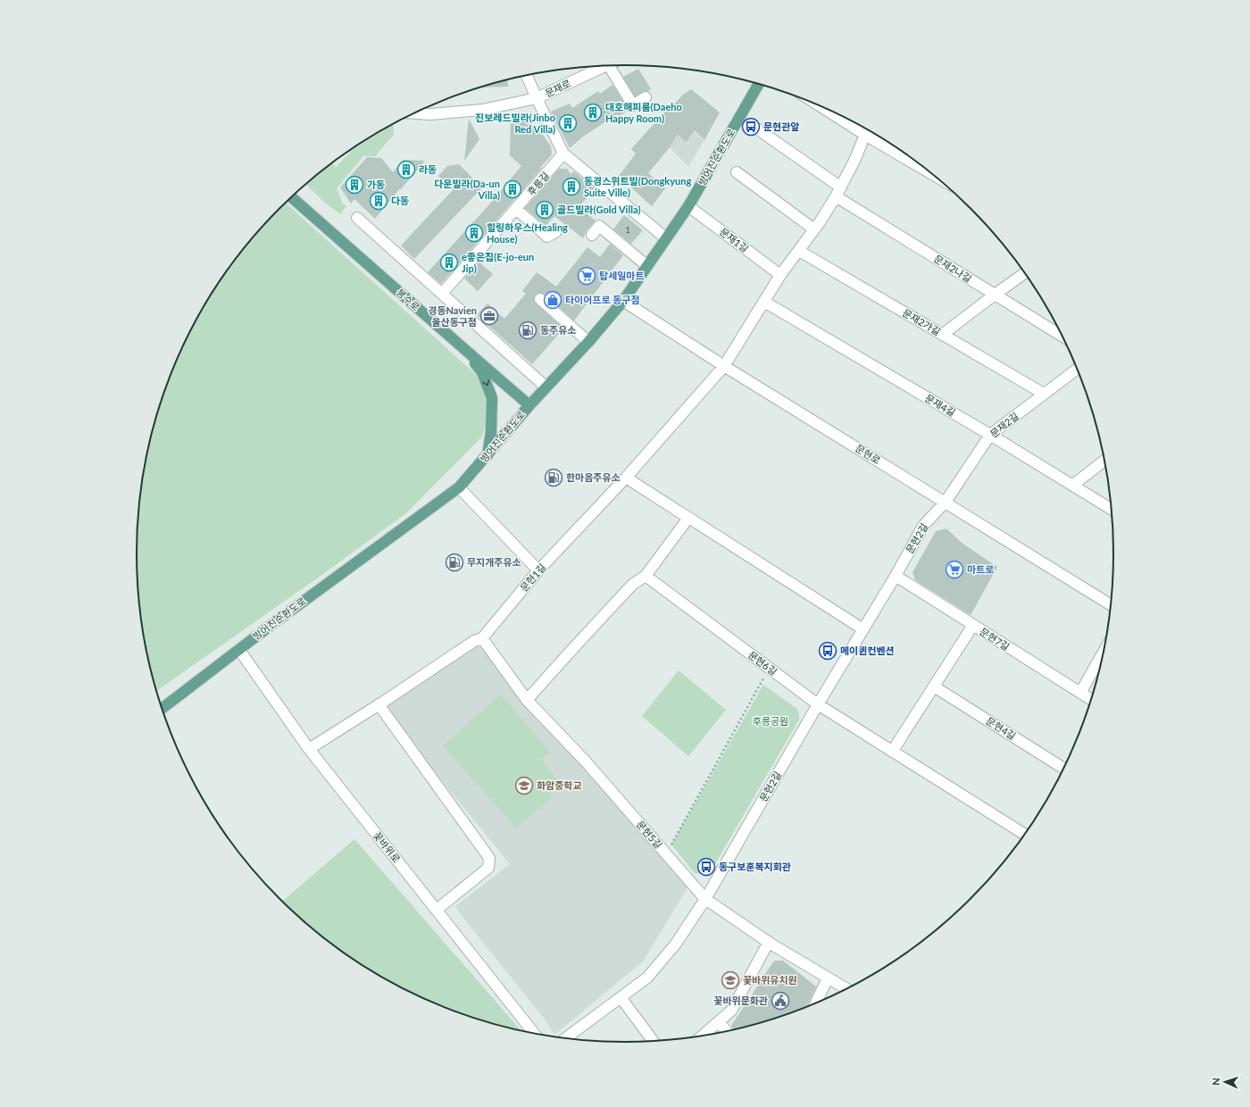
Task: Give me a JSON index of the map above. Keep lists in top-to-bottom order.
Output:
{
  "streets": {
    "main road": ["방어진순환도로", "봉수로"],
    "street": [
      "문재로",
      "후릉길",
      "문재1길",
      "문재2나길",
      "문재2가길",
      "문재4길",
      "문재2길",
      "문현로",
      "문현2길",
      "문현1길",
      "문현7길",
      "문현6길",
      "문현4길",
      "문현5길",
      "꽃바위로"
    ]
  },
  "crossings": [
    ["방어진순환도로", "문재1길"],
    ["방어진순환도로", "봉수로"],
    ["방어진순환도로", "문현로"],
    ["방어진순환도로", "꽃바위로"],
    ["문재2가길", "문재2길"],
    ["문재4길", "문재2길"],
    ["문재2길", "문현로"],
    ["문재2길", "문현2길"],
    ["문현로", "문현2길"],
    ["문현로", "문현1길"],
    ["문현2길", "문현7길"],
    ["문현2길", "문현6길"],
    ["문현2길", "문현5길"],
    ["문현1길", "문현5길"],
    ["문현1길", "꽃바위로"]
  ],
  "parks": ["후릉공원"],
  "places": {
    "building": [
      "대호해피룸(Daeho Happy Room)",
      "진보레드빌라(Jinbo Red Villa)",
      "라동",
      "가동",
      "동경스위트빌(Dongkyung Suite Ville)",
      "다운빌라(Da-un Villa)",
      "다동",
      "골드빌라(Gold Villa)",
      "힐링하우스(Healing House)",
      "e좋은집(E-jo-eun Jip)"
    ],
    "bus stop": ["문현관앞", "메이퀸컨벤션", "동구보훈복지회관"],
    "supermarket": ["탑세일마트", "마트로"],
    "shop": ["타이어프로 동구점"],
    "office": ["경동Navien 울산동구점"],
    "fuel station": ["동주유소", "한마음주유소", "무지개주유소"],
    "school or university": ["화암중학교", "꽃바위유치원"],
    "public building": ["꽃바위문화관"]
  },
  "house_numbers": ["1"],
  "north": "left"
}
